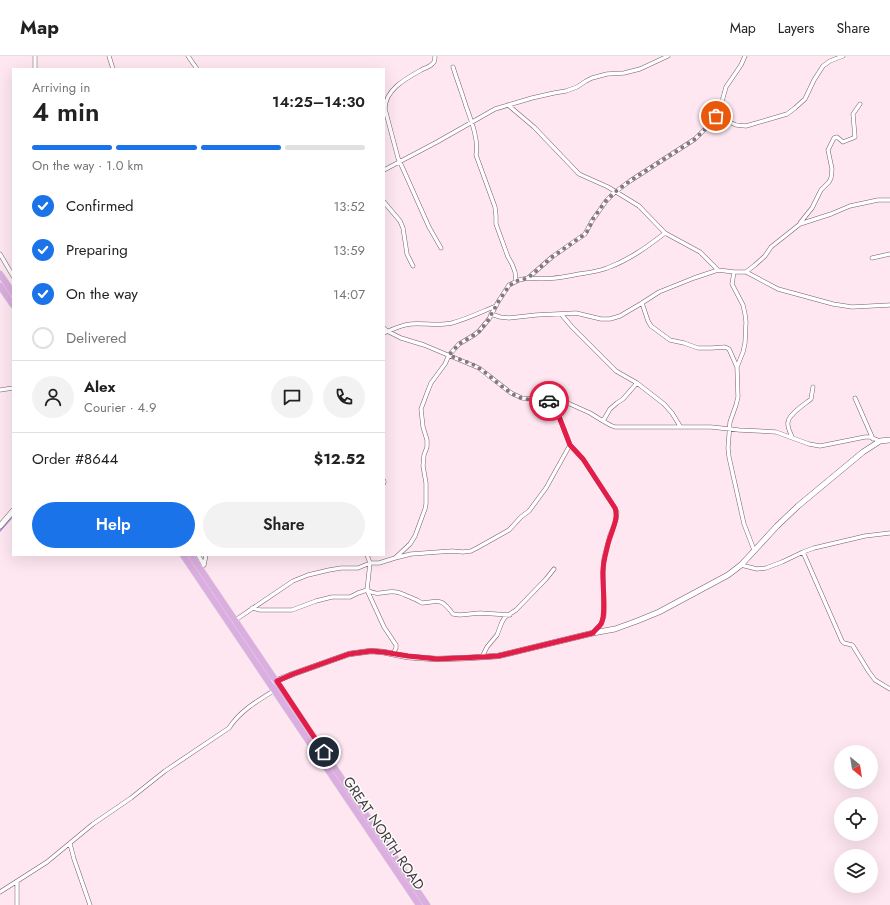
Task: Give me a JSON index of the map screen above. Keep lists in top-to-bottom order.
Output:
{
  "streets": {
    "main road": ["GREAT NORTH ROAD"]
  },
  "north": "bottom right",
  "page": {
    "header": "Map",
    "nav": ["Map", "Layers", "Share"],
    "heading": ["4 min", "Arriving in", "14:25–14:30"],
    "panel": [
      "Alex",
      "Courier · 4.9",
      "Order #8644",
      "$12.52"
    ],
    "bar": "On the way · 1.0 km",
    "list": [
      ["Confirmed", "13:52"],
      ["Preparing", "13:59"],
      ["On the way", "14:07"],
      "Delivered"
    ],
    "buttons": ["Help", "Share"]
  }
}
